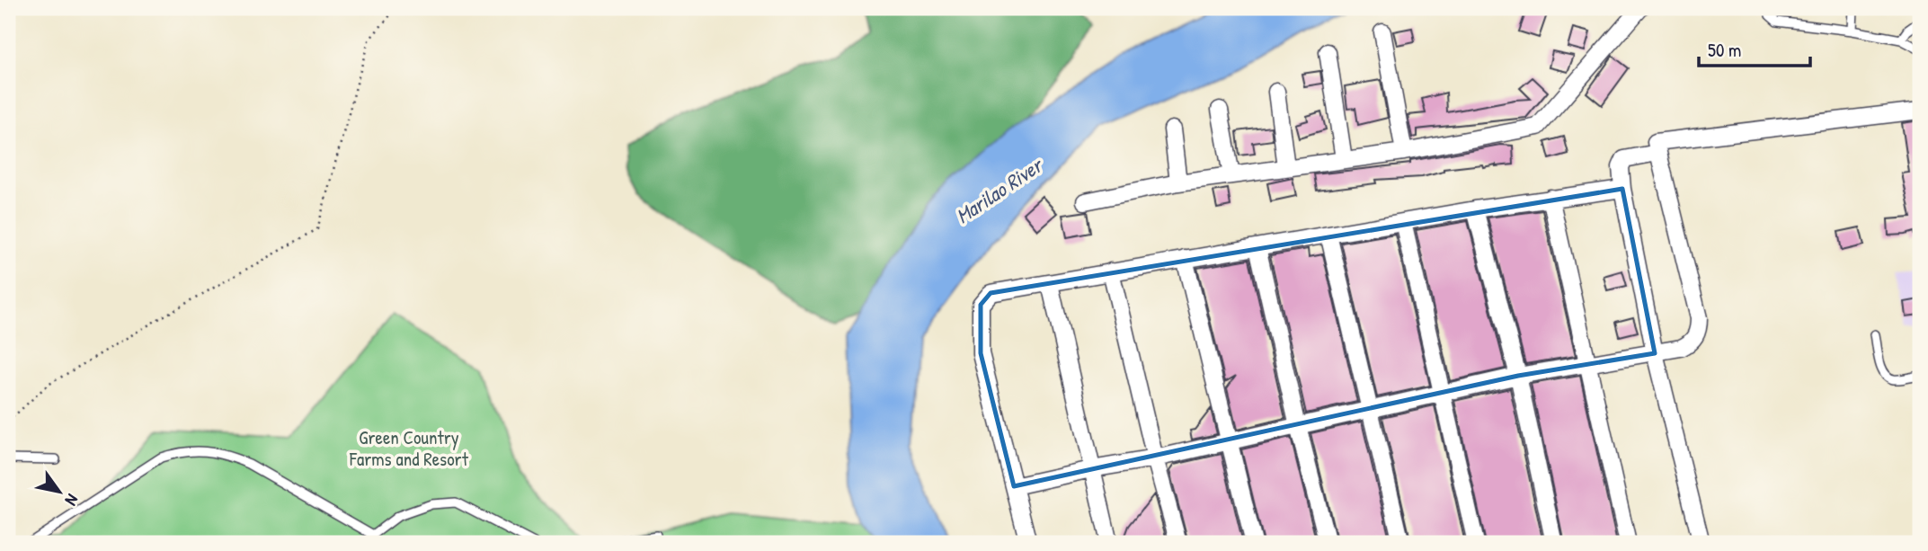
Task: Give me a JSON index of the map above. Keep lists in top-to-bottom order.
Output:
{
  "water": ["Marilao River"],
  "parks": ["Green Country Farms and Resort"],
  "scale_bar": "50 m",
  "north": "bottom right"
}
